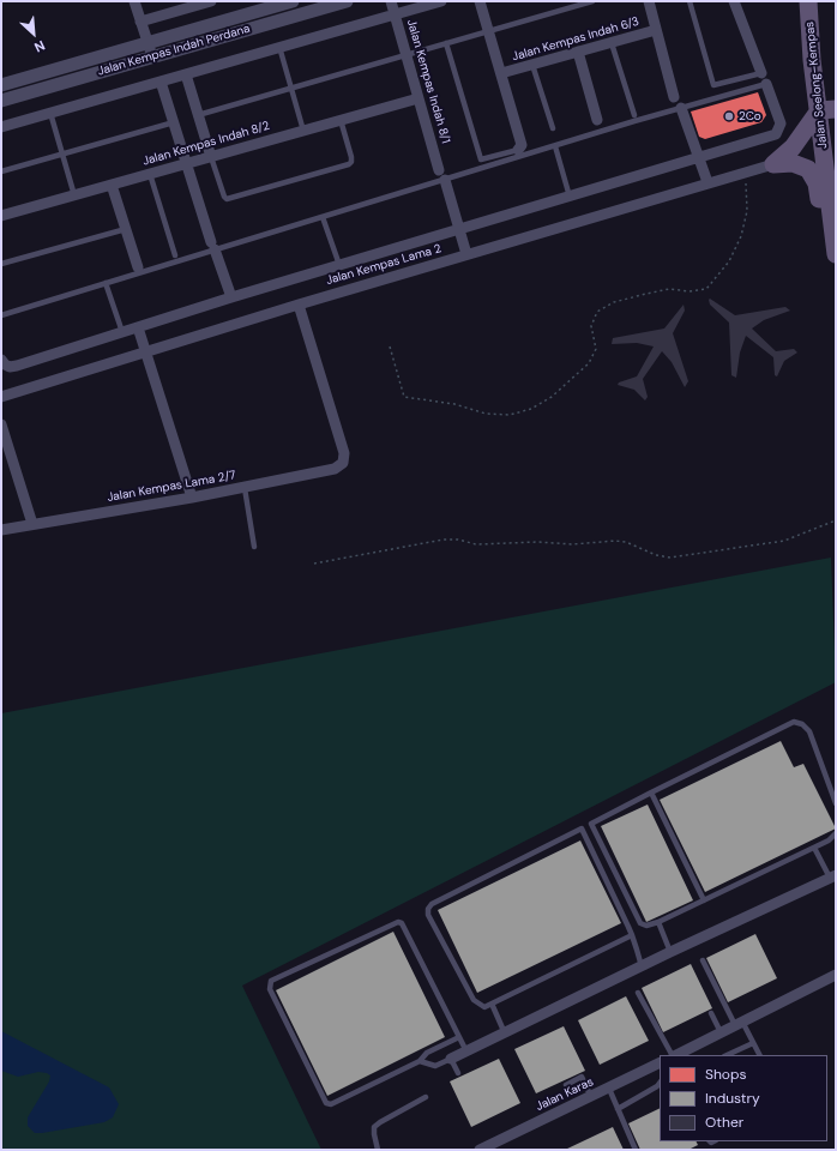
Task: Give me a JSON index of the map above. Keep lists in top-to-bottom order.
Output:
{
  "streets": {
    "main road": ["Jalan Seelong–Kempas"],
    "street": [
      "Jalan Kempas Indah 6/3",
      "Jalan Kempas Indah Perdana",
      "Jalan Kempas Indah 8/1",
      "Jalan Kempas Indah 8/2",
      "Jalan Kempas Lama 2",
      "Jalan Kempas Lama 2/7",
      "Jalan Karas"
    ]
  },
  "crossings": [
    ["Jalan Kempas Indah 8/1", "Jalan Kempas Indah 8/2"],
    ["Jalan Kempas Indah 8/1", "Jalan Kempas Lama 2"],
    ["Jalan Kempas Lama 2", "Jalan Kempas Lama 2/7"]
  ],
  "places": ["2Co"],
  "legend": ["Shops", "Industry", "Other"],
  "north": "bottom right"
}
